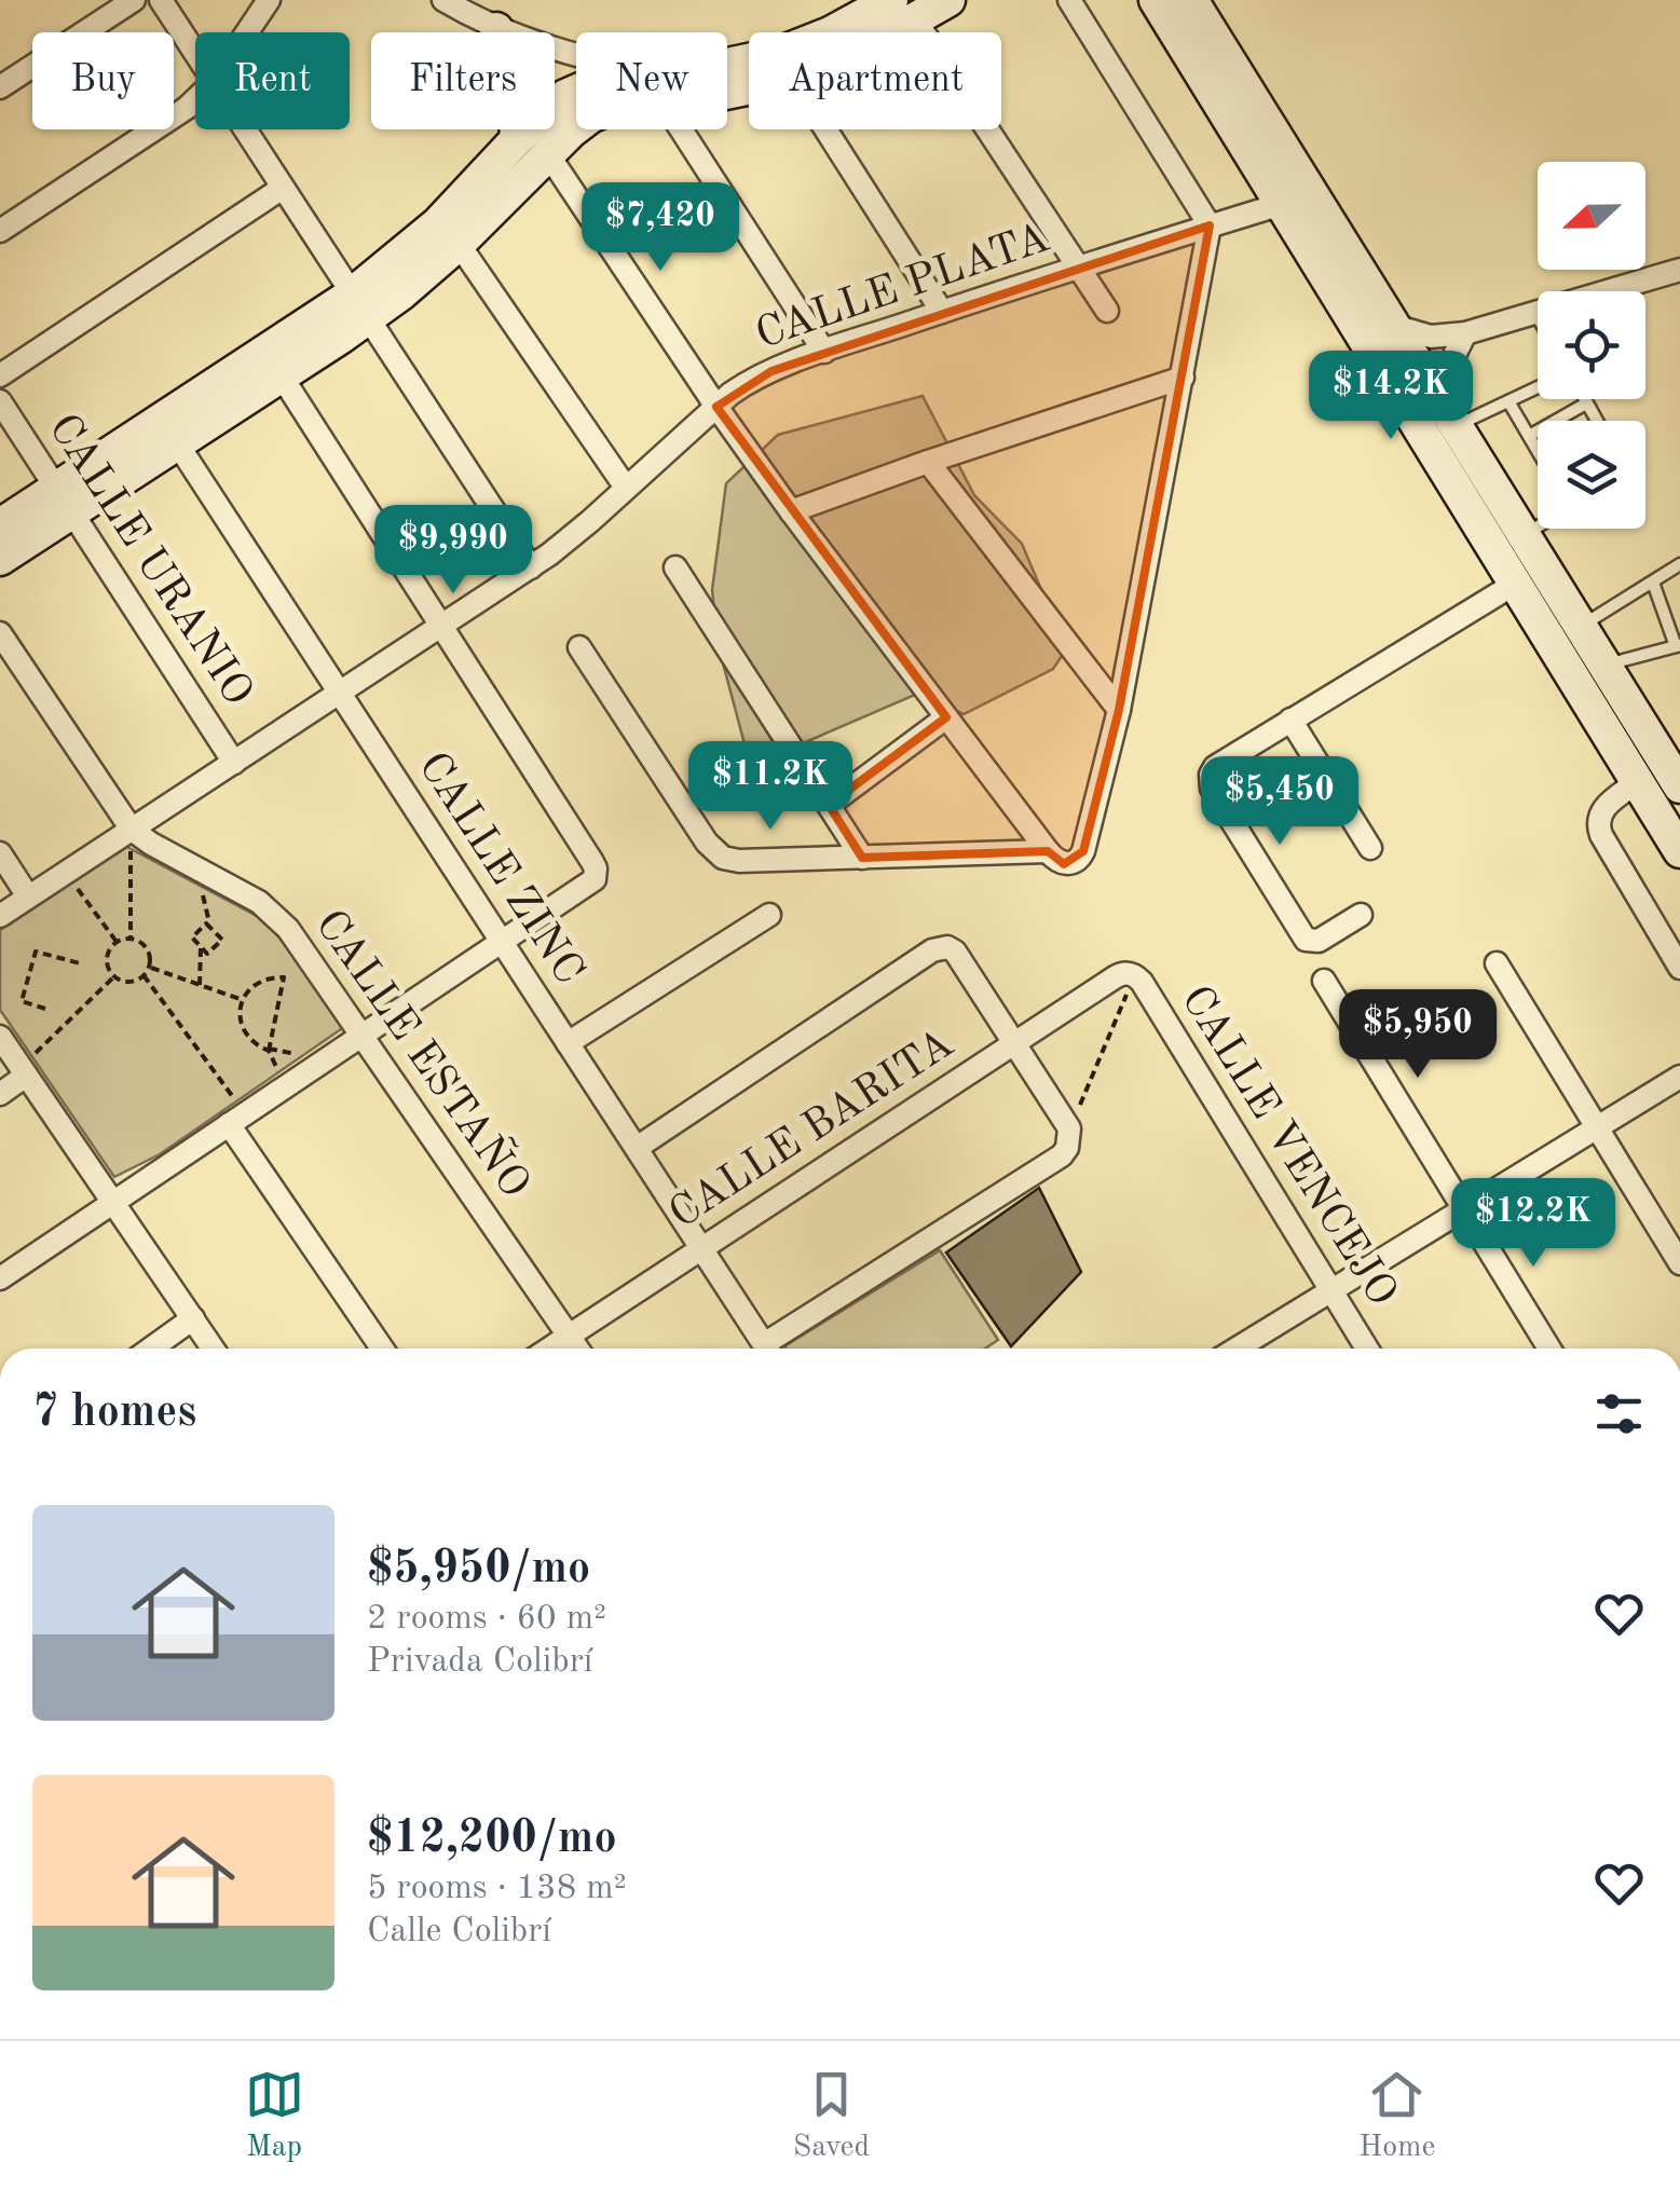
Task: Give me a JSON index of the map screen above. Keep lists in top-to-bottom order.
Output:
{
  "streets": {
    "street": [
      "CALLE PLATA",
      "CALLE URANIO",
      "CALLE ZINC",
      "CALLE ESTAÑO",
      "CALLE BARITA",
      "CALLE VENCEJO"
    ]
  },
  "crossings": [
    ["CALLE PLATA", "CALLE URANIO"],
    ["CALLE PLATA", "CALLE ZINC"],
    ["CALLE PLATA", "CALLE ESTAÑO"],
    ["CALLE ZINC", "CALLE BARITA"],
    ["CALLE ESTAÑO", "CALLE BARITA"],
    ["CALLE BARITA", "CALLE VENCEJO"]
  ],
  "north": "left",
  "page": {
    "chip": [
      "Buy",
      "Rent",
      "Filters",
      "New",
      "Apartment"
    ],
    "price": [
      "$7,420",
      "$14.2K",
      "$9,990",
      "$11.2K",
      "$5,450",
      "$5,950",
      "$12.2K"
    ],
    "heading": "7 homes",
    "list": [
      {
        "name": "$5,950/mo",
        "note": "2 rooms · 60 m² · Privada Colibrí"
      },
      {
        "name": "$12,200/mo",
        "note": "5 rooms · 138 m² · Calle Colibrí"
      }
    ],
    "tabs": ["Map", "Saved", "Home"]
  }
}
